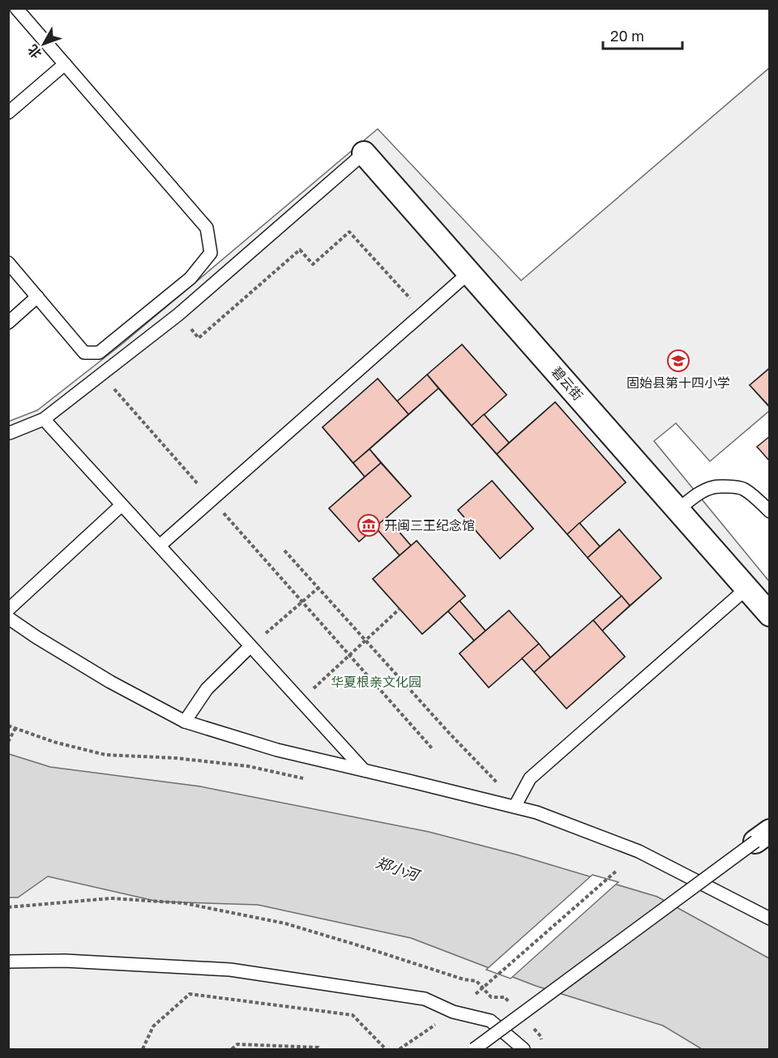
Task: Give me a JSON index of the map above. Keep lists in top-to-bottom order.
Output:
{
  "streets": {
    "street": ["碧云街"]
  },
  "water": ["郑小河"],
  "parks": ["华夏根亲文化园"],
  "places": {
    "school or university": ["固始县第十四小学"],
    "museum": ["开闽三王纪念馆"]
  },
  "scale_bar": "20 m",
  "north": "bottom left"
}
